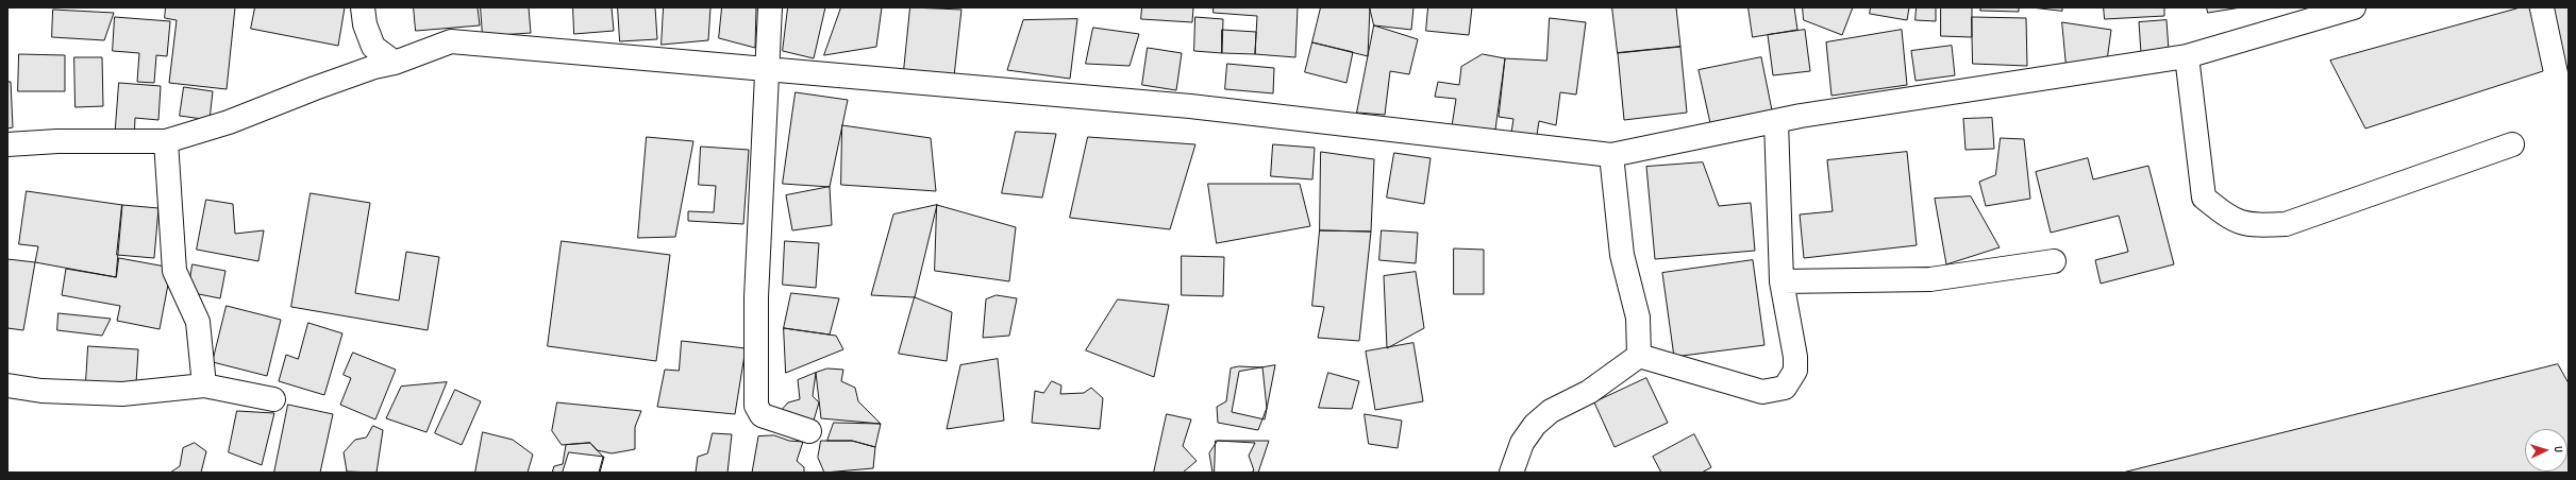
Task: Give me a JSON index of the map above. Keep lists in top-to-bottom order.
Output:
{
  "north": "right"
}
